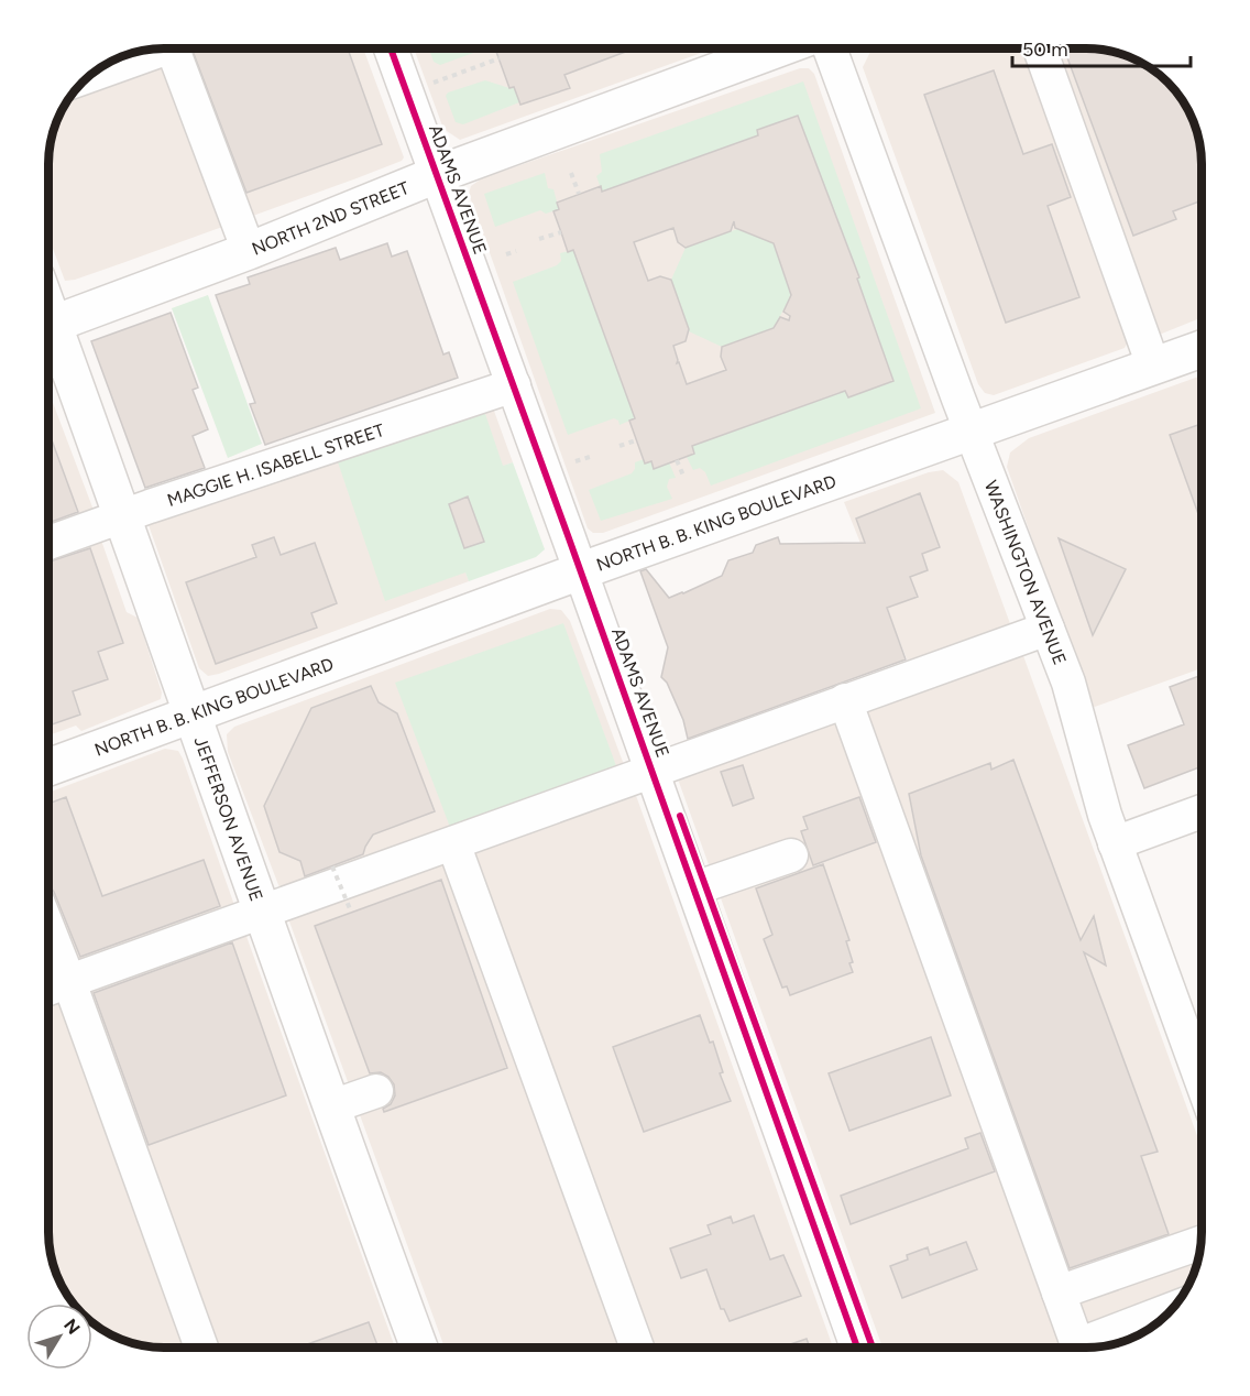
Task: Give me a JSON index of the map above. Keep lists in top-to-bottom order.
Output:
{
  "streets": {
    "main road": ["NORTH 2ND STREET", "NORTH B. B. KING BOULEVARD", "JEFFERSON AVENUE"],
    "street": ["ADAMS AVENUE", "MAGGIE H. ISABELL STREET", "WASHINGTON AVENUE"]
  },
  "crossings": [
    ["ADAMS AVENUE", "NORTH 2ND STREET"],
    ["ADAMS AVENUE", "MAGGIE H. ISABELL STREET"],
    ["ADAMS AVENUE", "NORTH B. B. KING BOULEVARD"],
    ["MAGGIE H. ISABELL STREET", "JEFFERSON AVENUE"],
    ["NORTH B. B. KING BOULEVARD", "WASHINGTON AVENUE"],
    ["NORTH B. B. KING BOULEVARD", "JEFFERSON AVENUE"]
  ],
  "scale_bar": "50 m",
  "north": "top right"
}
